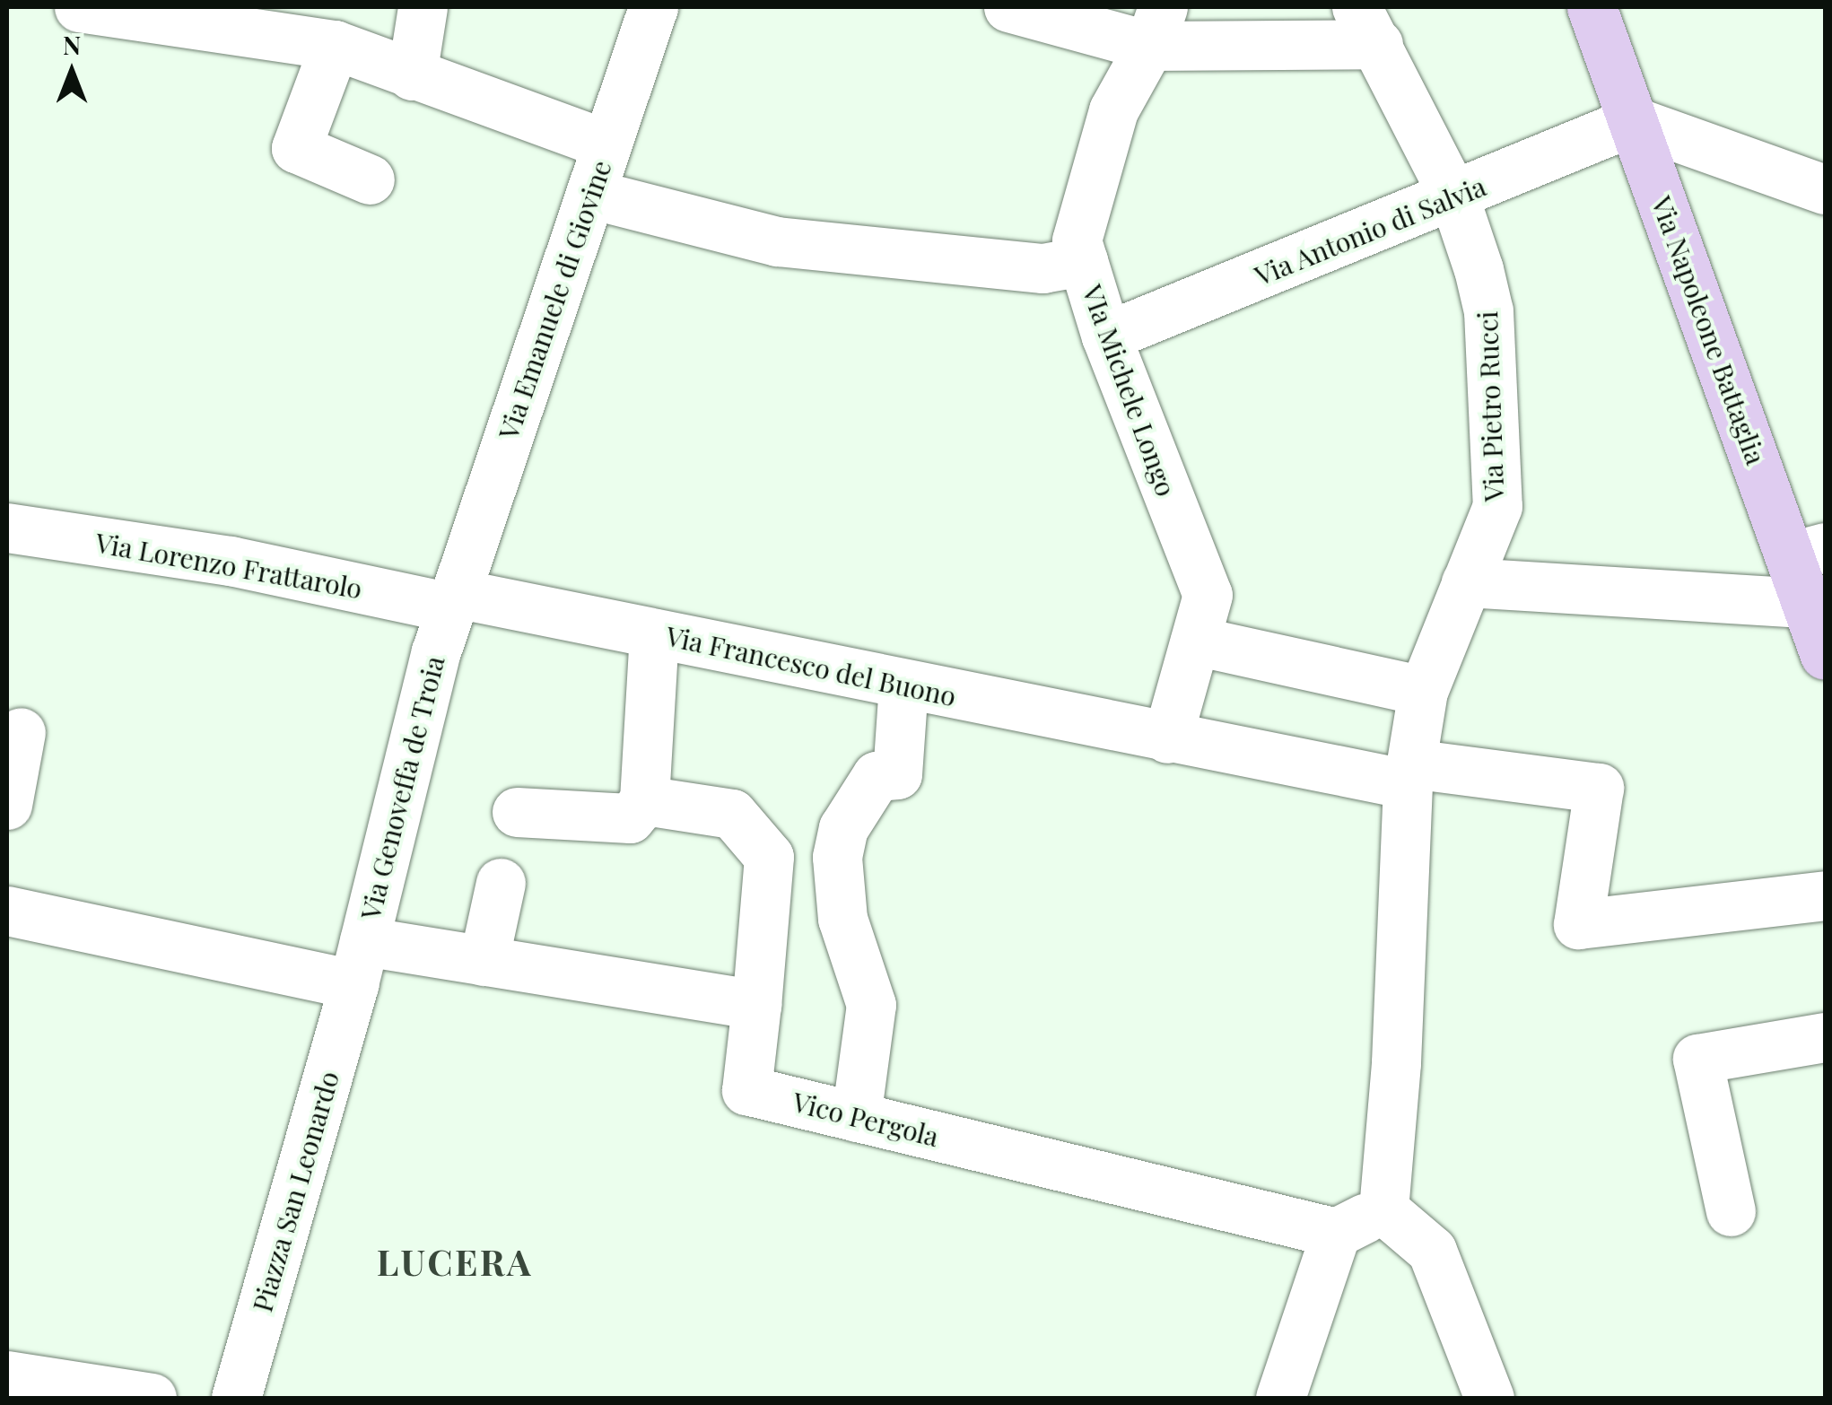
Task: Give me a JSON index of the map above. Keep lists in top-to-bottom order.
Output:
{
  "streets": {
    "main road": ["Via Napoleone Battaglia"],
    "street": [
      "Via Antonio di Salvia",
      "Via Emanuele di Giovine",
      "VIa Michele Longo",
      "Via Pietro Rucci",
      "Via Lorenzo Frattarolo",
      "Via Francesco del Buono",
      "Via Genoveffa de Troia",
      "Vico Pergola",
      "Piazza San Leonardo"
    ]
  },
  "crossings": [
    ["Via Antonio di Salvia", "Via Napoleone Battaglia"],
    ["Via Antonio di Salvia", "VIa Michele Longo"],
    ["Via Antonio di Salvia", "Via Pietro Rucci"],
    ["Via Emanuele di Giovine", "Via Lorenzo Frattarolo"],
    ["Via Emanuele di Giovine", "Via Francesco del Buono"],
    ["Via Emanuele di Giovine", "Via Genoveffa de Troia"],
    ["VIa Michele Longo", "Via Francesco del Buono"],
    ["Via Pietro Rucci", "Via Francesco del Buono"],
    ["Via Lorenzo Frattarolo", "Via Francesco del Buono"],
    ["Via Lorenzo Frattarolo", "Via Genoveffa de Troia"],
    ["Via Francesco del Buono", "Via Genoveffa de Troia"],
    ["Via Genoveffa de Troia", "Piazza San Leonardo"]
  ],
  "districts": ["LUCERA"],
  "north": "top"
}
